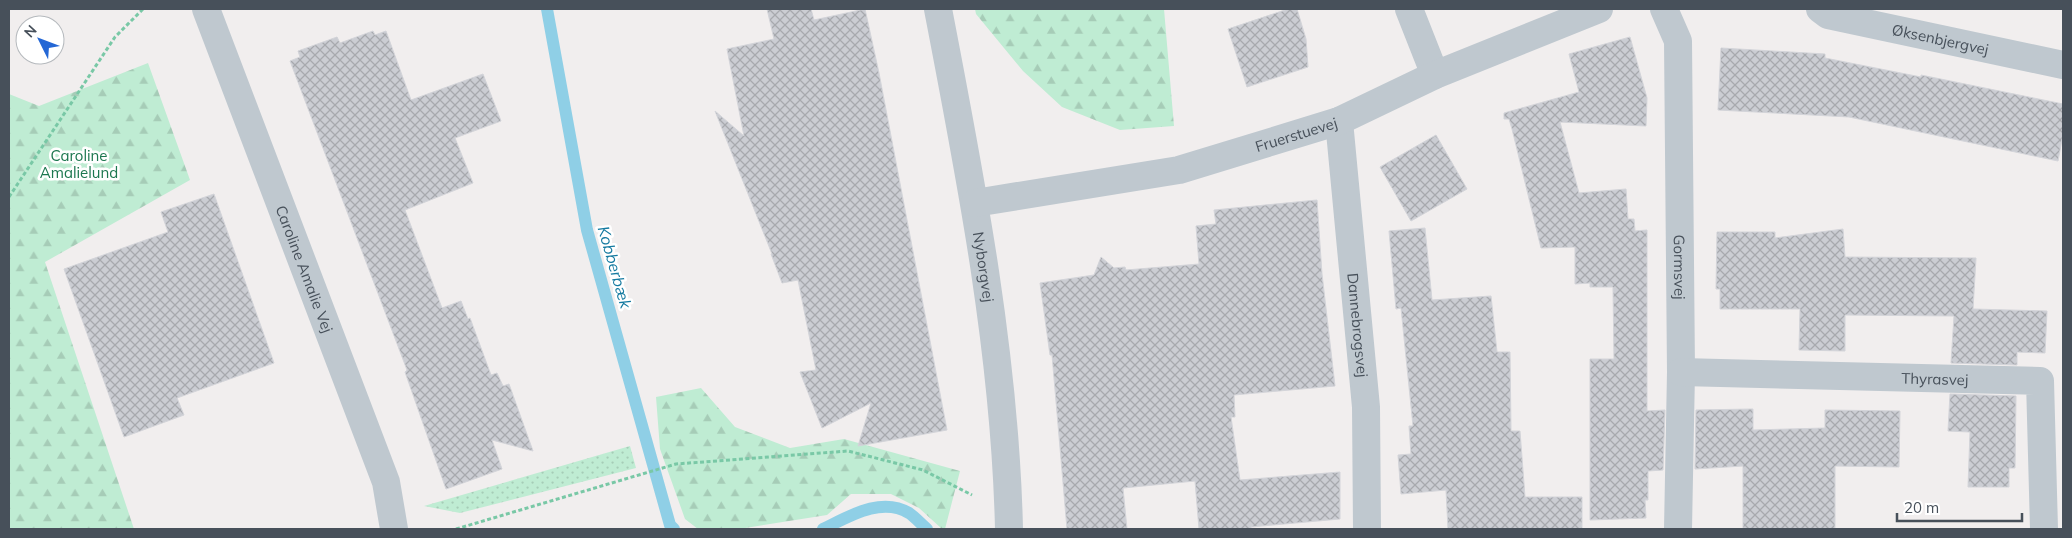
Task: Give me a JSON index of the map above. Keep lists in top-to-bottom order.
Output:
{
  "streets": {
    "street": [
      "Øksenbjergvej",
      "Fruerstuevej",
      "Caroline Amalie Vej",
      "Nyborgvej",
      "Gormsvej",
      "Dannebrogsvej",
      "Thyrasvej"
    ]
  },
  "crossings": [
    ["Fruerstuevej", "Nyborgvej"],
    ["Fruerstuevej", "Dannebrogsvej"],
    ["Gormsvej", "Thyrasvej"]
  ],
  "water": ["Kobberbæk"],
  "parks": ["Caroline Amalielund"],
  "scale_bar": "20 m",
  "north": "top left"
}
